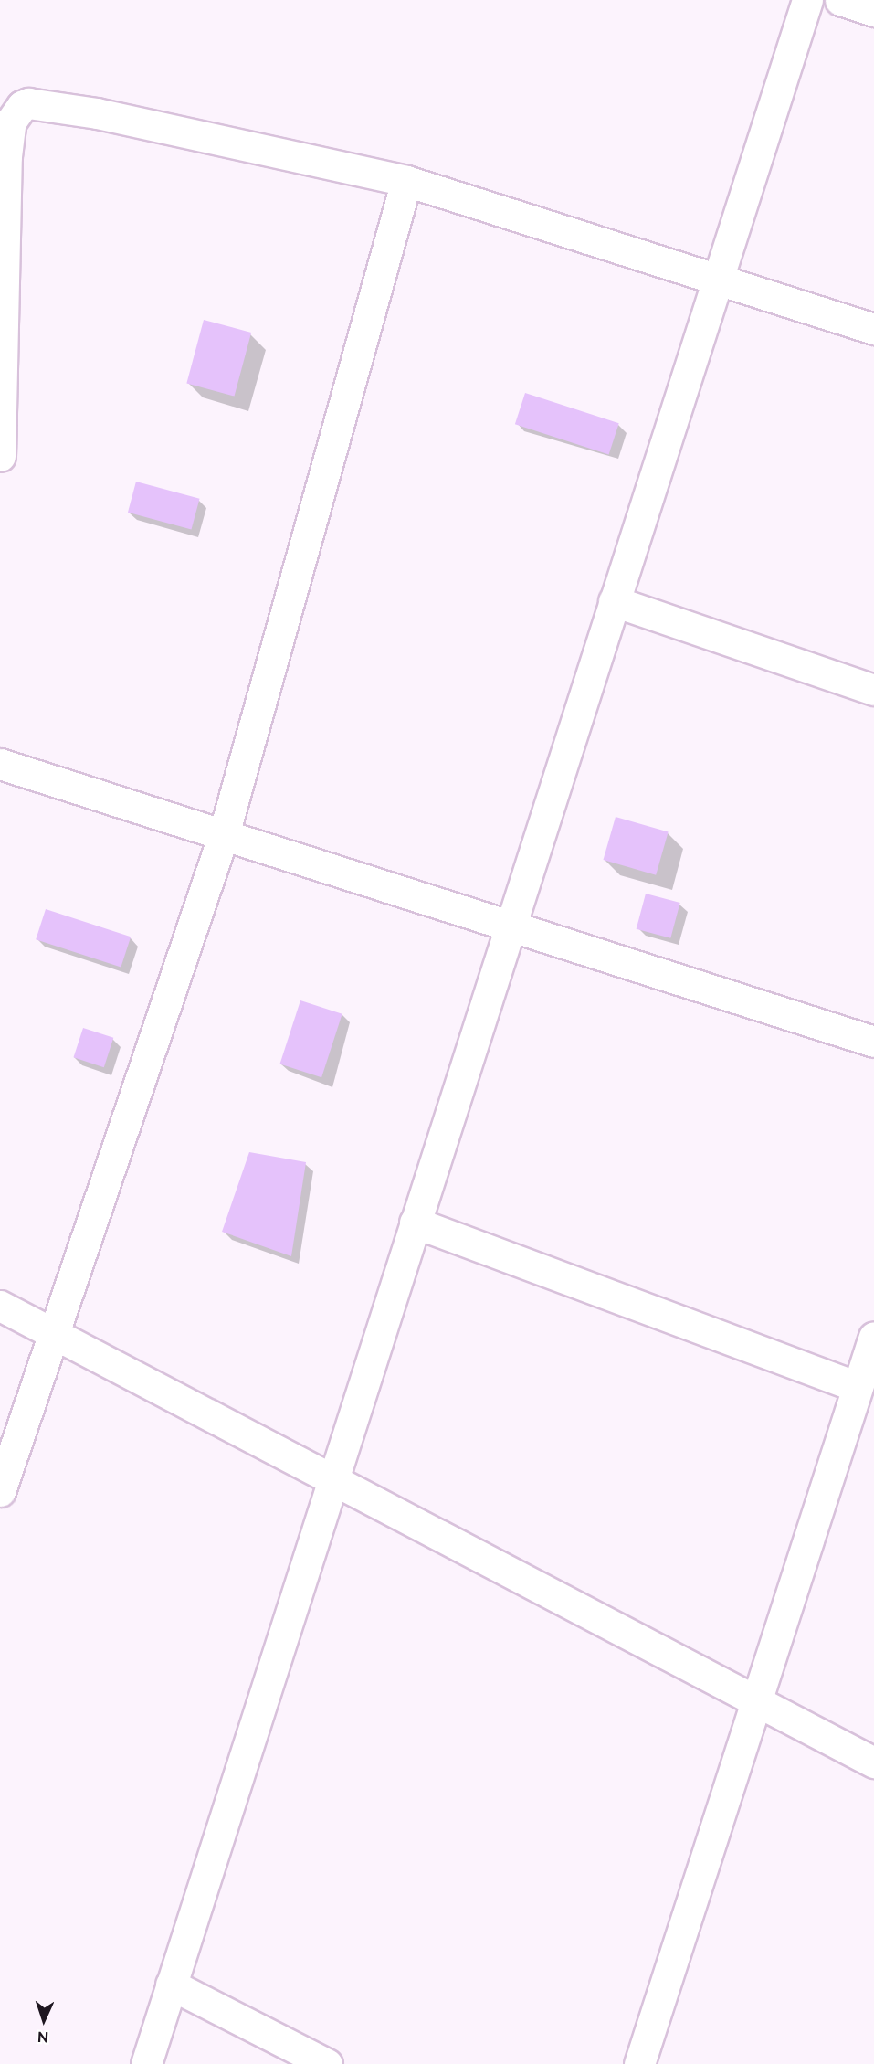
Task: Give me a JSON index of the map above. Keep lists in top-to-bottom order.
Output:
{
  "north": "bottom"
}
